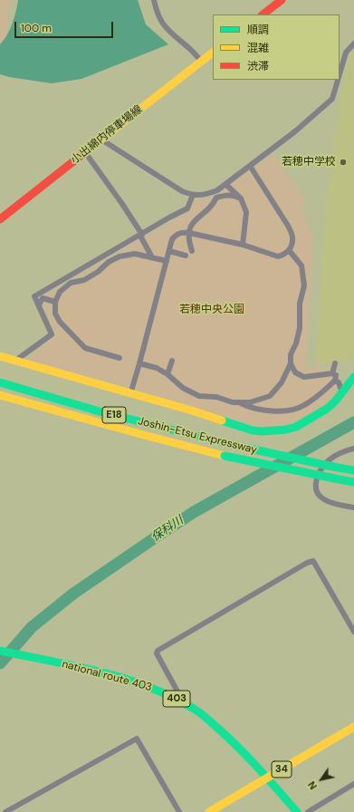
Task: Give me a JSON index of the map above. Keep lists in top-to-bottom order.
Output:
{
  "streets": {
    "main road": [
      "小出綿内停車場線",
      "E18",
      "Joshin-Etsu Expressway",
      "national route 403",
      "403",
      "34"
    ]
  },
  "crossings": [
    ["national route 403", "34"]
  ],
  "water": ["保科川"],
  "parks": ["若穂中央公園"],
  "places": ["若穂中学校"],
  "legend": ["順調", "混雑", "渋滞"],
  "scale_bar": "100 m",
  "north": "bottom left"
}
